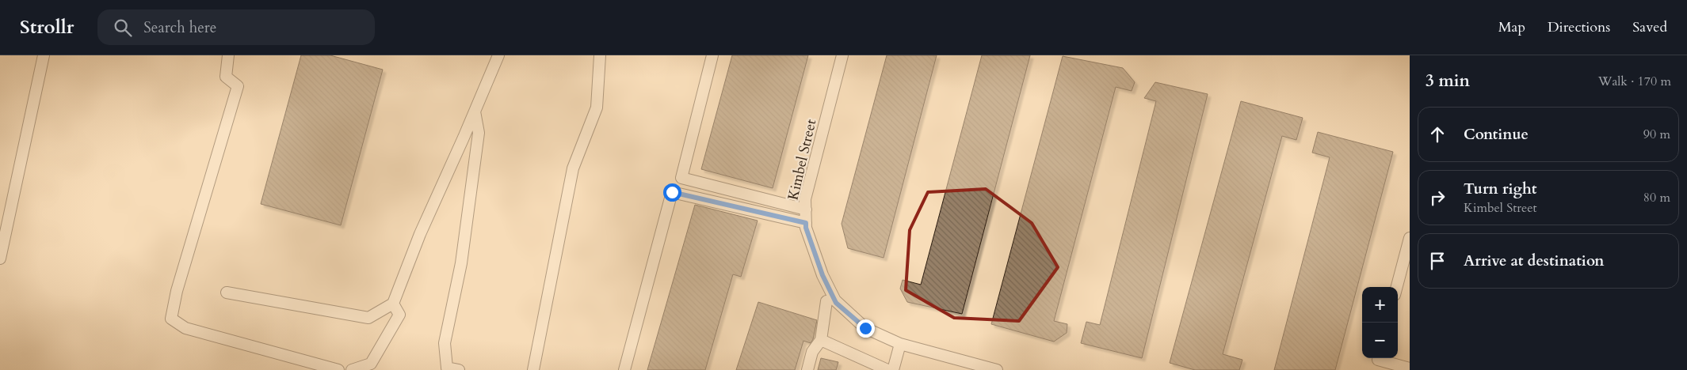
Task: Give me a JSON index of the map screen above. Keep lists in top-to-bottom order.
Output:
{
  "streets": {
    "street": ["Kimbel Street"]
  },
  "page": {
    "header": "Strollr",
    "search": "Search here",
    "nav": ["Map", "Directions", "Saved"],
    "heading": ["3 min", "Walk · 170 m"],
    "list": [
      ["Continue", "90 m"],
      ["Turn right", "Kimbel Street", "80 m"],
      "Arrive at destination"
    ],
    "map_buttons": ["+", "−"]
  }
}
